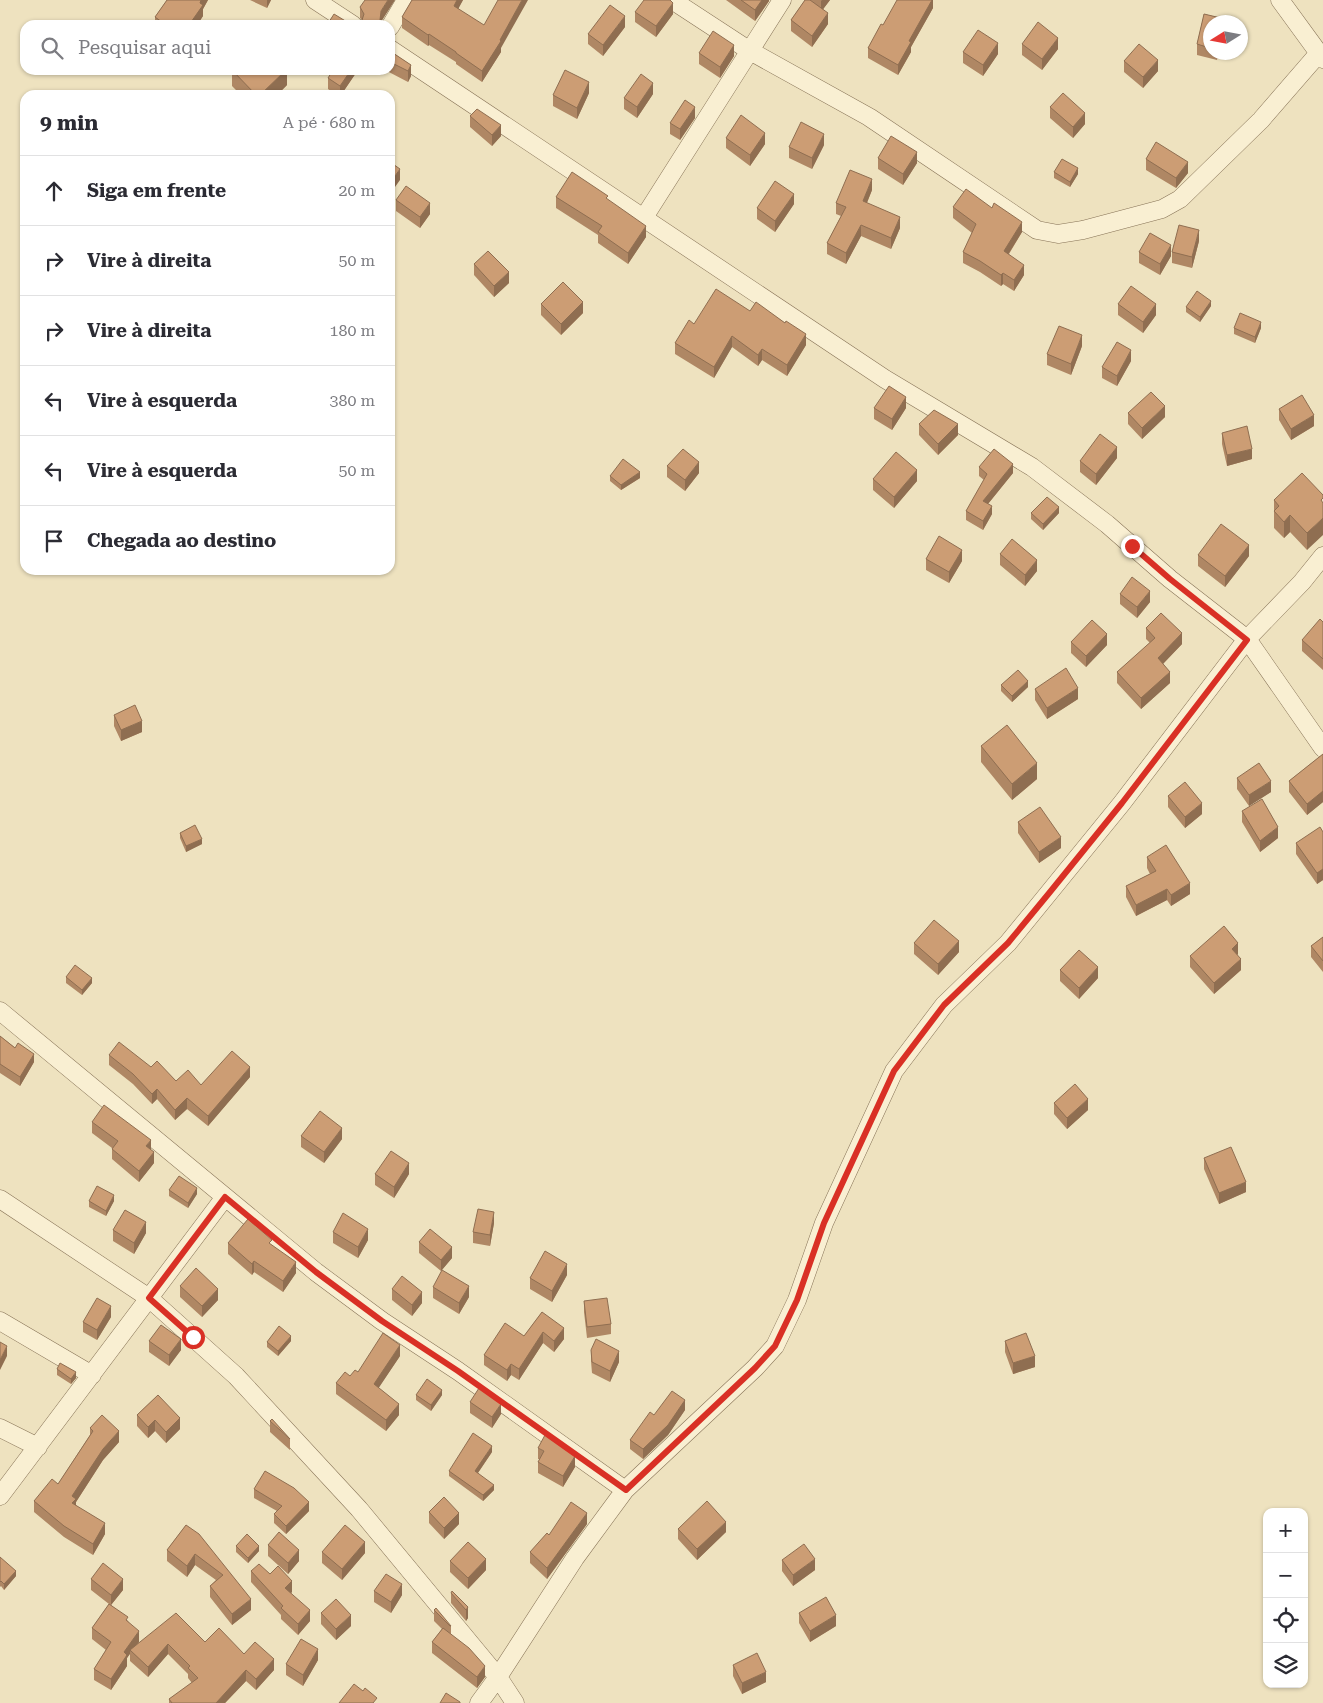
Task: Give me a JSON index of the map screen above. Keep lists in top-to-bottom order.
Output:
{
  "north": "left",
  "page": {
    "search": "Pesquisar aqui",
    "heading": ["9 min", "A pé · 680 m"],
    "list": [
      ["Siga em frente", "20 m"],
      ["Vire à direita", "50 m"],
      ["Vire à direita", "180 m"],
      ["Vire à esquerda", "380 m"],
      ["Vire à esquerda", "50 m"],
      "Chegada ao destino"
    ],
    "map_buttons": ["+", "−"]
  }
}
